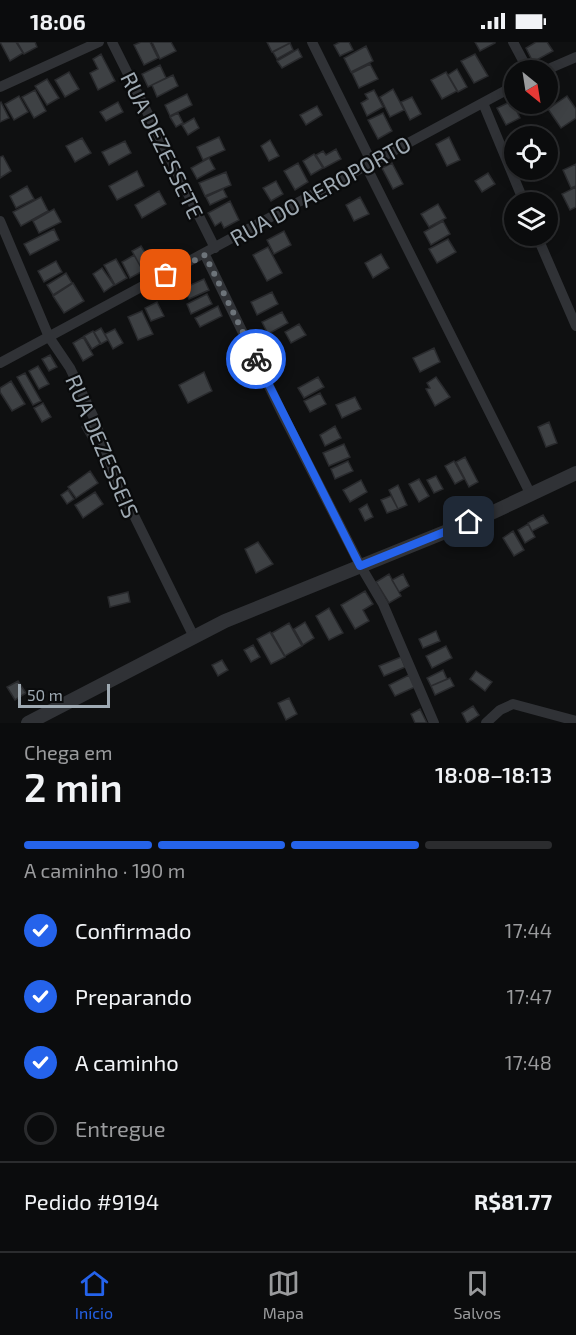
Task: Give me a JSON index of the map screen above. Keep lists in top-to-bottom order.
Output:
{
  "streets": {
    "street": ["RUA DEZESSETE", "RUA DO AEROPORTO", "RUA DEZESSEIS"]
  },
  "crossings": [
    ["RUA DEZESSETE", "RUA DO AEROPORTO"],
    ["RUA DO AEROPORTO", "RUA DEZESSEIS"]
  ],
  "scale_bar": "50 m",
  "north": "bottom right",
  "page": {
    "status": "18:06",
    "scale": "50 m",
    "heading": ["2 min", "Chega em", "18:08–18:13"],
    "panel": ["Pedido #9194", "R$81.77"],
    "bar": "A caminho · 190 m",
    "list": [
      ["Confirmado", "17:44"],
      ["Preparando", "17:47"],
      ["A caminho", "17:48"],
      "Entregue"
    ],
    "tabs": ["Início", "Mapa", "Salvos"]
  }
}
